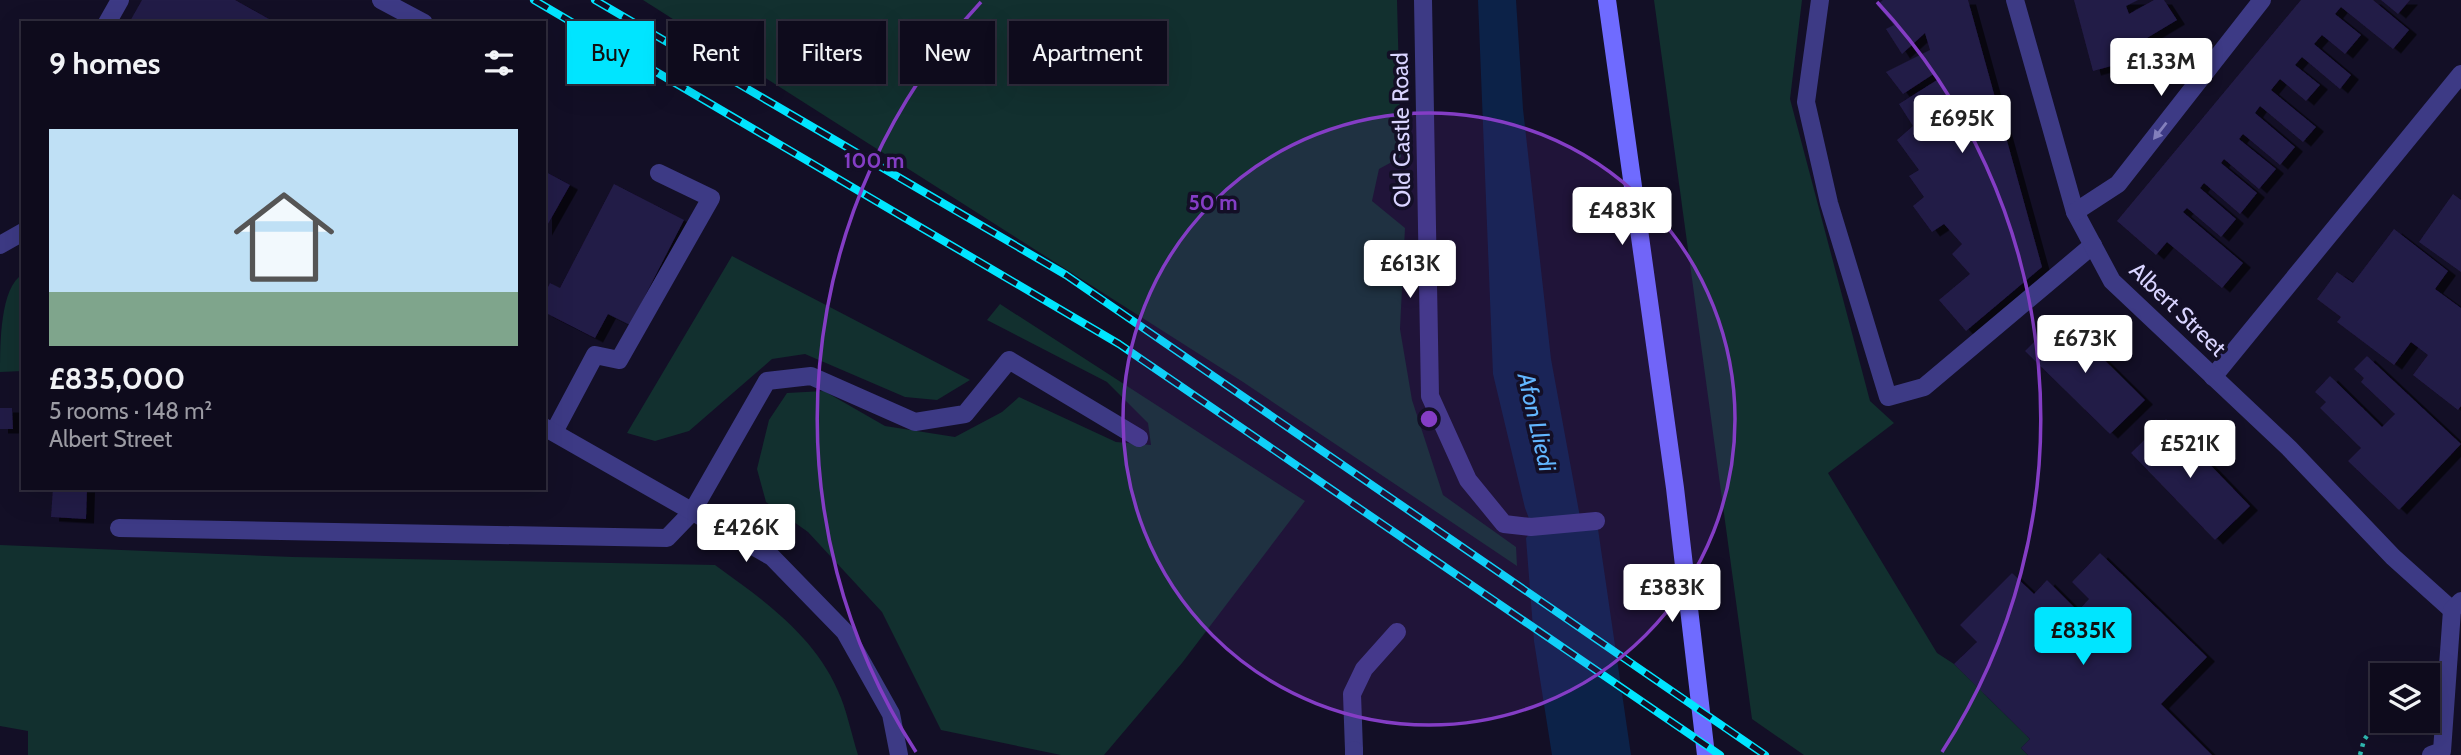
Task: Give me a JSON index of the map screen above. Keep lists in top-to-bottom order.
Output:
{
  "streets": {
    "street": ["Old Castle Road", "Albert Street"]
  },
  "water": ["Afon Lliedi"],
  "page": {
    "chip": [
      "Buy",
      "Rent",
      "Filters",
      "New",
      "Apartment"
    ],
    "heading": "9 homes",
    "price": [
      "£1.33M",
      "£695K",
      "£483K",
      "£613K",
      "£673K",
      "£521K",
      "£426K",
      "£383K",
      "£835K"
    ],
    "list": [
      {
        "name": "£835,000",
        "note": "5 rooms · 148 m² · Albert Street"
      }
    ]
  },
  "rings": ["100 m", "50 m"]
}
